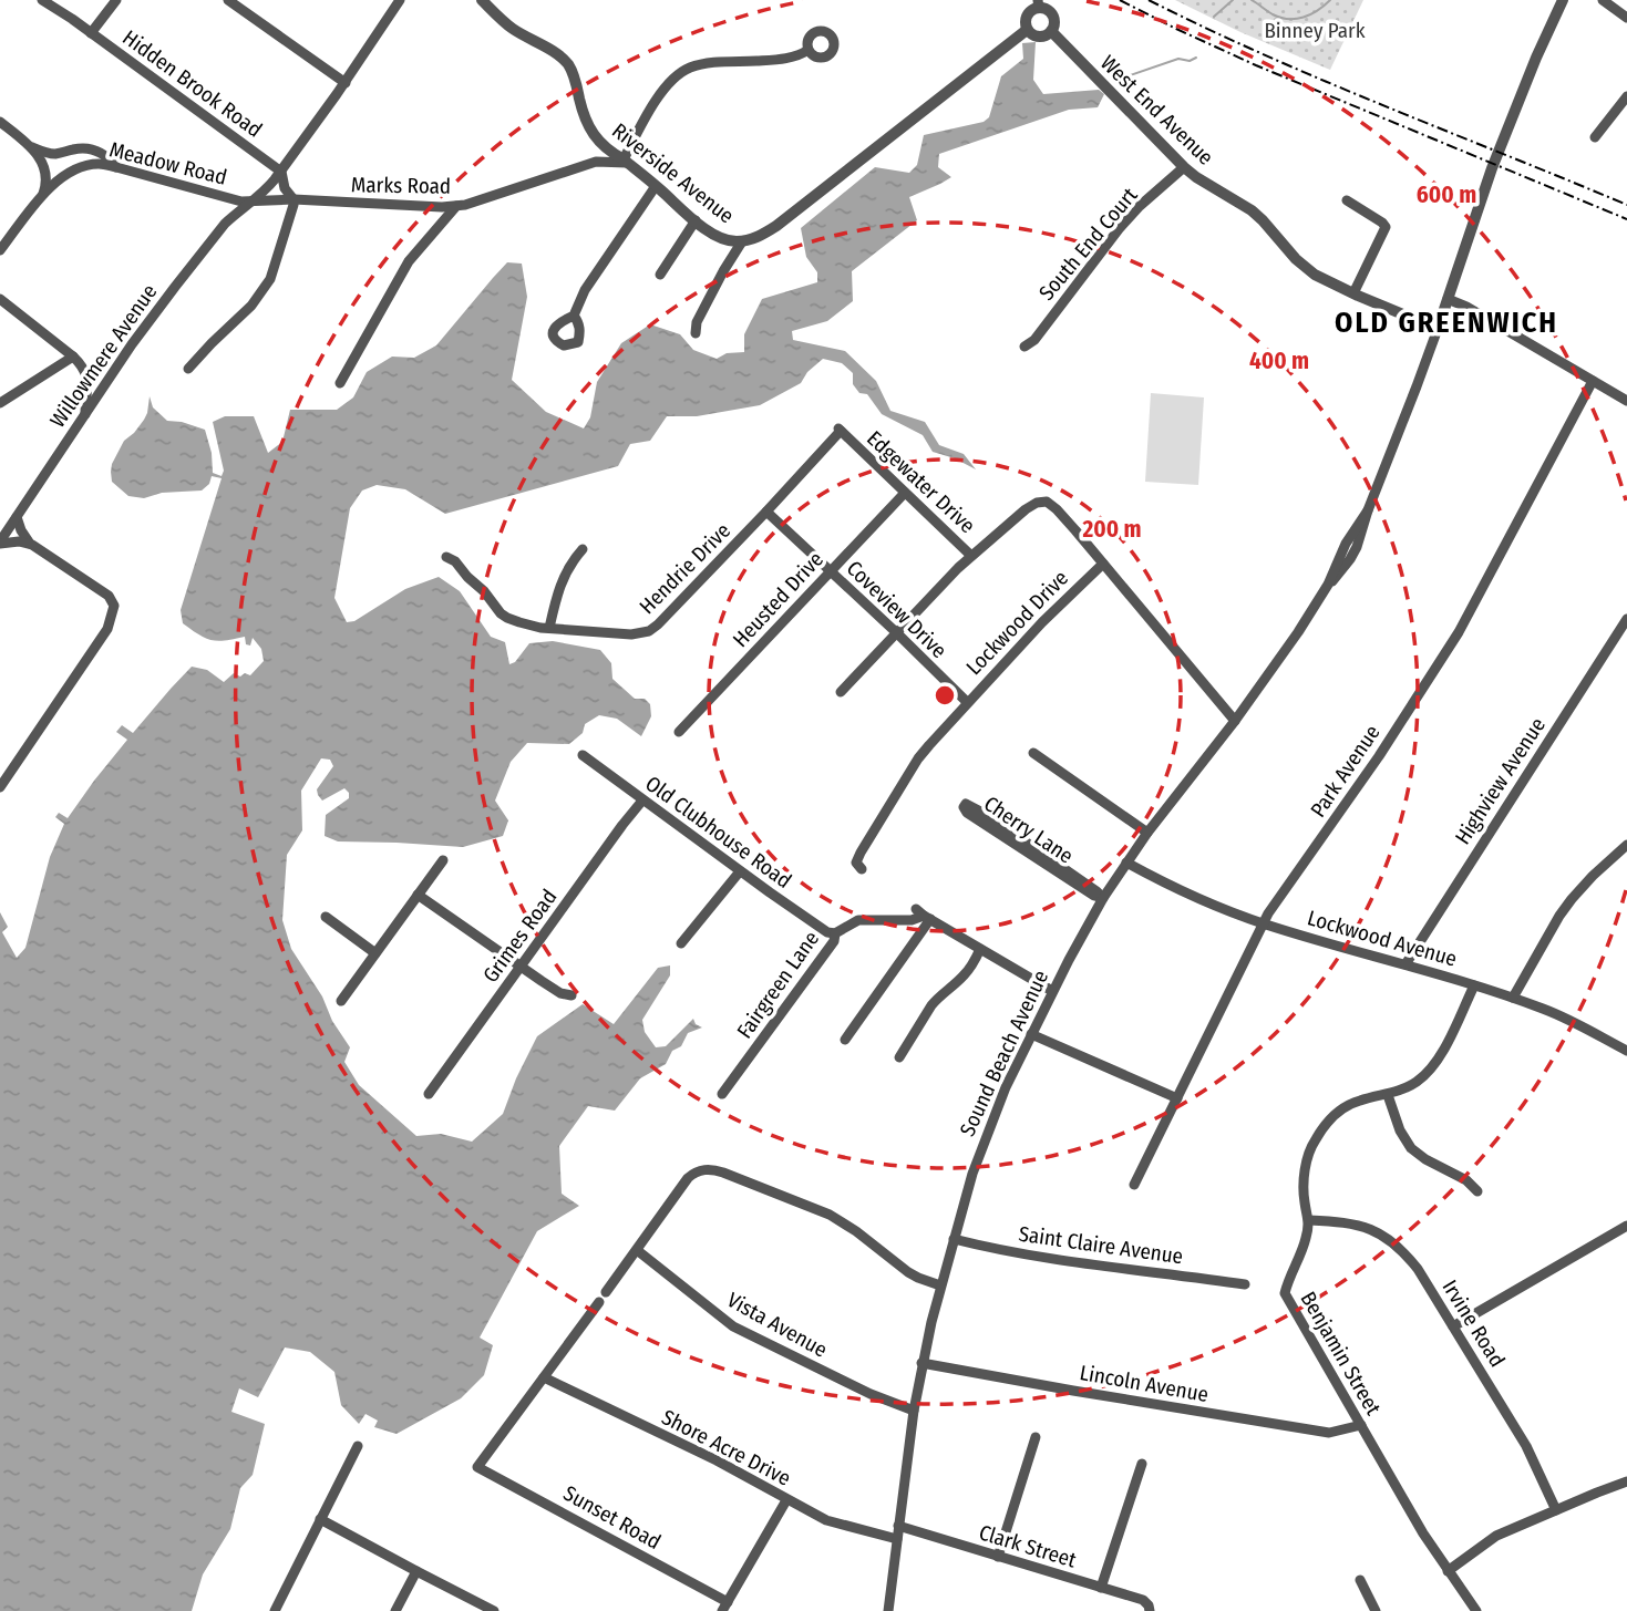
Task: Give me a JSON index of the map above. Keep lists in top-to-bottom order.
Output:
{
  "streets": {
    "street": [
      "Hidden Brook Road",
      "West End Avenue",
      "Meadow Road",
      "Riverside Avenue",
      "Marks Road",
      "South End Court",
      "Willowmere Avenue",
      "Edgewater Drive",
      "Hendrie Drive",
      "Heusted Drive",
      "Coveview Drive",
      "Lockwood Drive",
      "Park Avenue",
      "Highview Avenue",
      "Cherry Lane",
      "Old Clubhouse Road",
      "Grimes Road",
      "Lockwood Avenue",
      "Fairgreen Lane",
      "Sound Beach Avenue",
      "Saint Claire Avenue",
      "Irvine Road",
      "Vista Avenue",
      "Benjamin Street",
      "Lincoln Avenue",
      "Shore Acre Drive",
      "Sunset Road",
      "Clark Street"
    ]
  },
  "crossings": [
    ["Hidden Brook Road", "Meadow Road"],
    ["West End Avenue", "Riverside Avenue"],
    ["West End Avenue", "South End Court"],
    ["West End Avenue", "Sound Beach Avenue"],
    ["Meadow Road", "Marks Road"],
    ["Meadow Road", "Willowmere Avenue"],
    ["Riverside Avenue", "Marks Road"],
    ["Marks Road", "Willowmere Avenue"],
    ["Edgewater Drive", "Hendrie Drive"],
    ["Edgewater Drive", "Heusted Drive"],
    ["Edgewater Drive", "Lockwood Drive"],
    ["Edgewater Drive", "Sound Beach Avenue"],
    ["Hendrie Drive", "Coveview Drive"],
    ["Heusted Drive", "Coveview Drive"],
    ["Coveview Drive", "Lockwood Drive"],
    ["Park Avenue", "Lockwood Avenue"],
    ["Highview Avenue", "Lockwood Avenue"],
    ["Cherry Lane", "Sound Beach Avenue"],
    ["Old Clubhouse Road", "Grimes Road"],
    ["Old Clubhouse Road", "Fairgreen Lane"],
    ["Lockwood Avenue", "Sound Beach Avenue"],
    ["Lockwood Avenue", "Benjamin Street"],
    ["Sound Beach Avenue", "Saint Claire Avenue"],
    ["Sound Beach Avenue", "Vista Avenue"],
    ["Sound Beach Avenue", "Lincoln Avenue"],
    ["Sound Beach Avenue", "Shore Acre Drive"],
    ["Sound Beach Avenue", "Clark Street"],
    ["Irvine Road", "Benjamin Street"],
    ["Benjamin Street", "Lincoln Avenue"],
    ["Shore Acre Drive", "Sunset Road"]
  ],
  "districts": ["OLD GREENWICH"],
  "parks": ["Binney Park"],
  "rings": ["600 m", "400 m", "200 m"]
}
